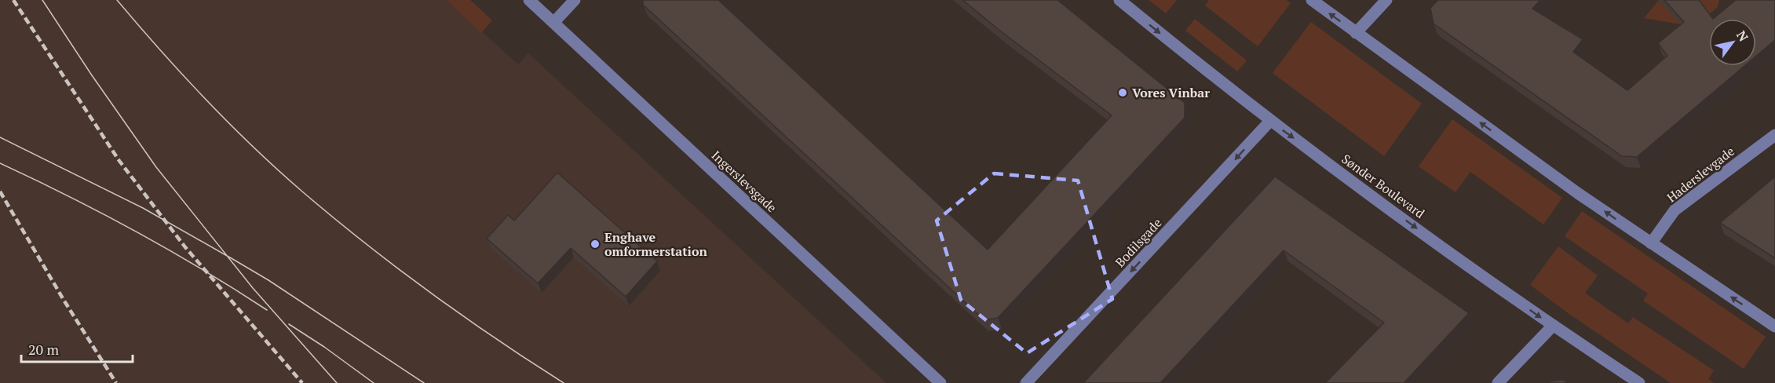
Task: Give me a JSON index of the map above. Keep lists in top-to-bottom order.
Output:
{
  "streets": {
    "street": [
      "Haderslevgade",
      "Ingerslevsgade",
      "Sønder Boulevard",
      "Bodilsgade"
    ]
  },
  "crossings": [
    ["Sønder Boulevard", "Bodilsgade"]
  ],
  "one_way": ["Sønder Boulevard", "Bodilsgade"],
  "places": ["Vores Vinbar", "Enghave omformerstation"],
  "scale_bar": "20 m",
  "north": "top right"
}
